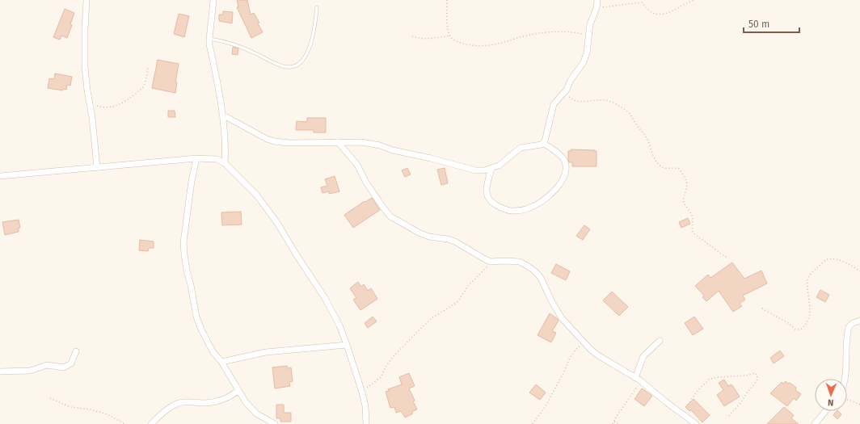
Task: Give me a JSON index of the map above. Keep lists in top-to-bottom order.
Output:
{
  "scale_bar": "50 m",
  "north": "bottom"
}
